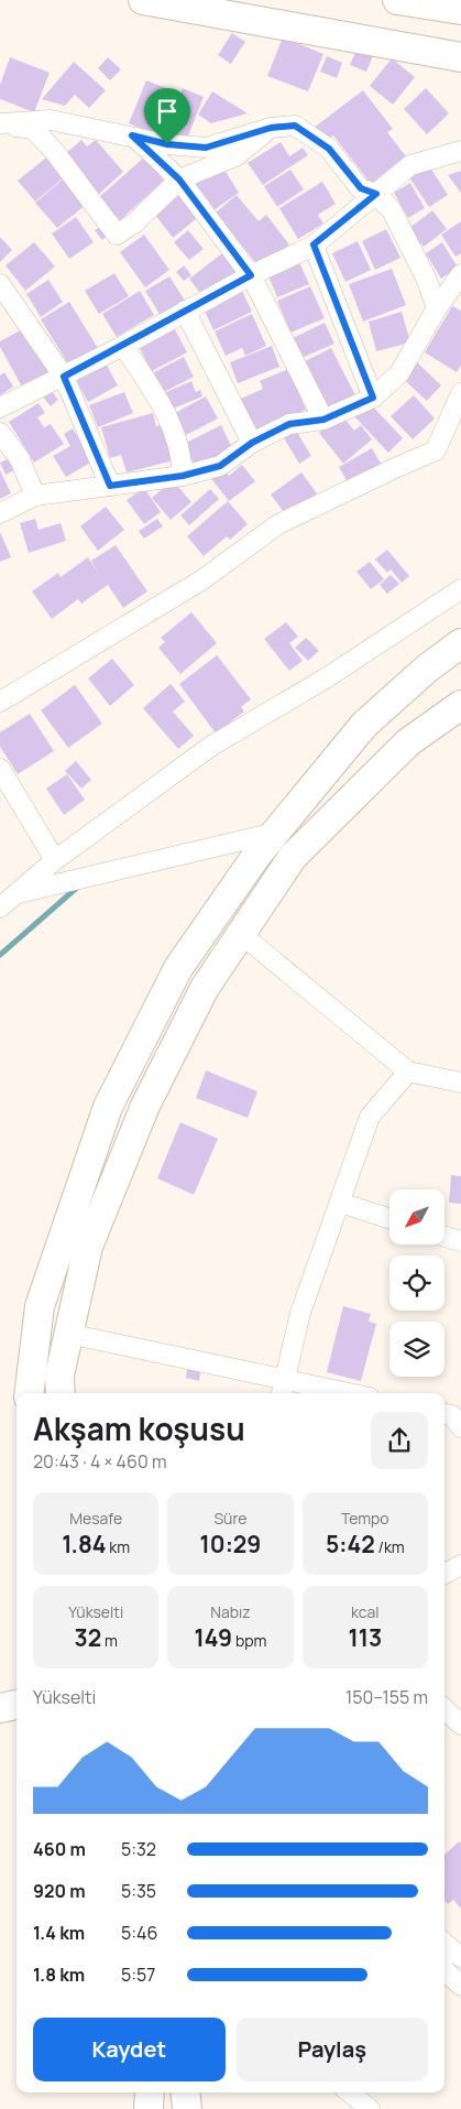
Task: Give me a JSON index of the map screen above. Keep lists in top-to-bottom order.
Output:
{
  "north": "bottom left",
  "page": {
    "heading": ["Akşam koşusu", "20:43 · 4 × 460 m"],
    "stats": [
      ["Mesafe", "1.84 km"],
      ["Süre", "10:29"],
      ["Tempo", "5:42 /km"],
      ["Yükselti", "32 m"],
      ["Nabız", "149 bpm"],
      ["kcal", "113"]
    ],
    "chart": ["Yükselti", "150–155 m"],
    "list": [
      {
        "name": "460 m",
        "note": "5:32"
      },
      {
        "name": "920 m",
        "note": "5:35"
      },
      {
        "name": "1.4 km",
        "note": "5:46"
      },
      {
        "name": "1.8 km",
        "note": "5:57"
      }
    ],
    "buttons": ["Kaydet", "Paylaş"]
  }
}
